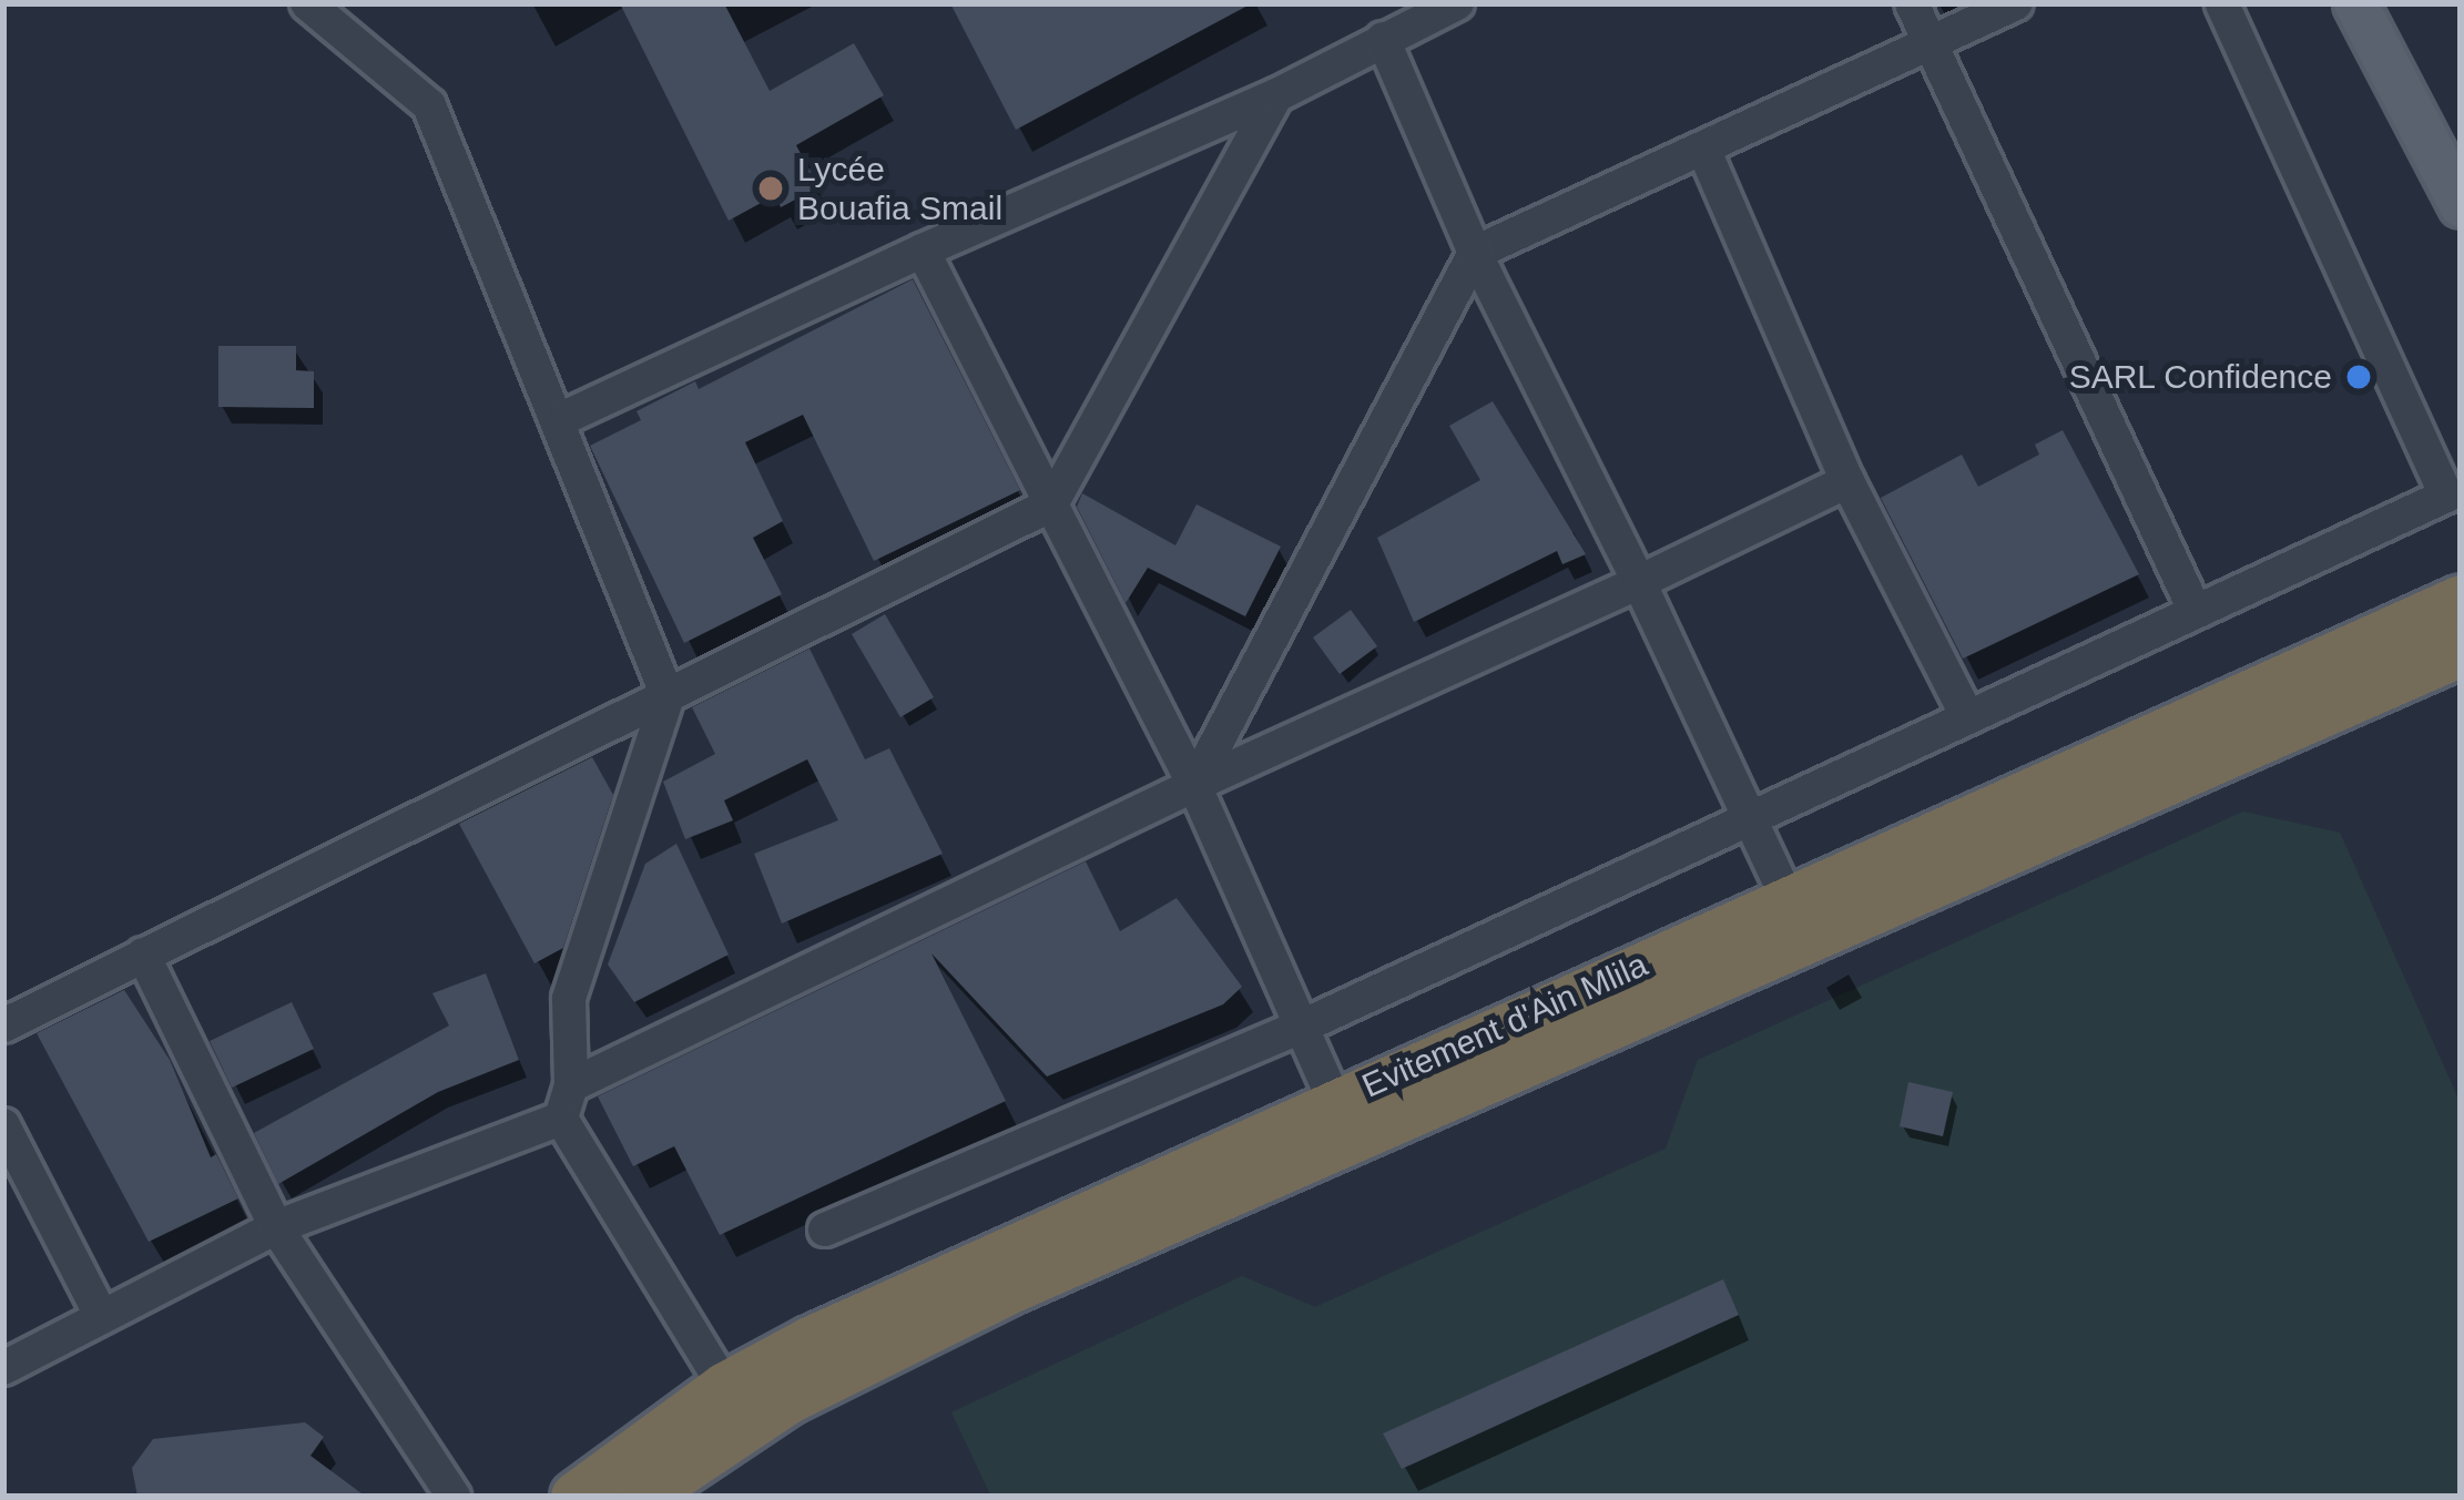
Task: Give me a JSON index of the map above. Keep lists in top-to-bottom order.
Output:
{
  "streets": {
    "highway": ["Evitement d'Ain Mlila"]
  },
  "places": ["Lycée Bouafia Smail", "SARL Confidence"]
}
